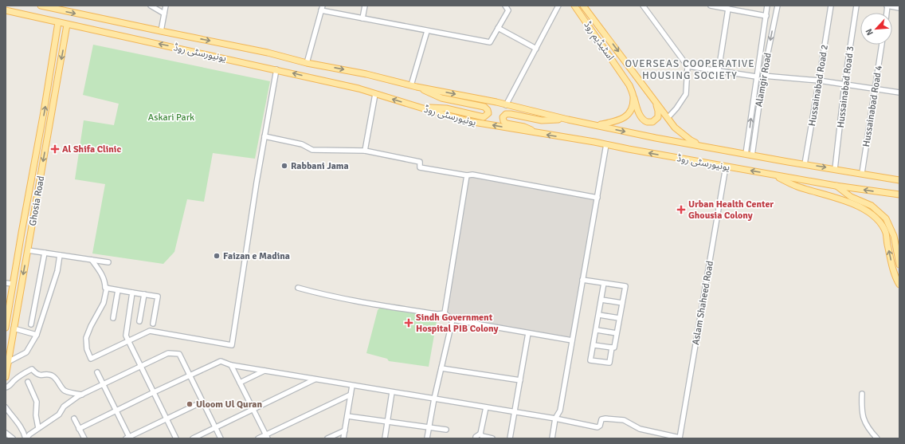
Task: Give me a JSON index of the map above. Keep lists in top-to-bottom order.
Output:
{
  "streets": {
    "main road": ["اسٹیڈیم روڈ", "یونیورسٹی روڈ", "Ghosia Road"],
    "street": [
      "Alamgir Road",
      "Hussainabad Road 2",
      "Hussainabad Road 3",
      "Hussainabad Road 4",
      "Aslam Shaheed Road"
    ]
  },
  "crossings": [
    ["اسٹیڈیم روڈ", "یونیورسٹی روڈ"],
    ["یونیورسٹی روڈ", "Alamgir Road"],
    ["یونیورسٹی روڈ", "Hussainabad Road 2"],
    ["یونیورسٹی روڈ", "Hussainabad Road 3"],
    ["یونیورسٹی روڈ", "Hussainabad Road 4"],
    ["یونیورسٹی روڈ", "Ghosia Road"],
    ["یونیورسٹی روڈ", "Aslam Shaheed Road"]
  ],
  "districts": ["OVERSEAS COOPERATIVE HOUSING SOCIETY"],
  "parks": ["Askari Park"],
  "places": {
    "health": ["Al Shifa Clinic", "Urban Health Center Ghousia Colony", "Sindh Government Hospital PIB Colony"],
    "other": ["Rabbani Jama", "Faizan e Madina", "Uloom Ul Quran"]
  },
  "north": "bottom left"
}
